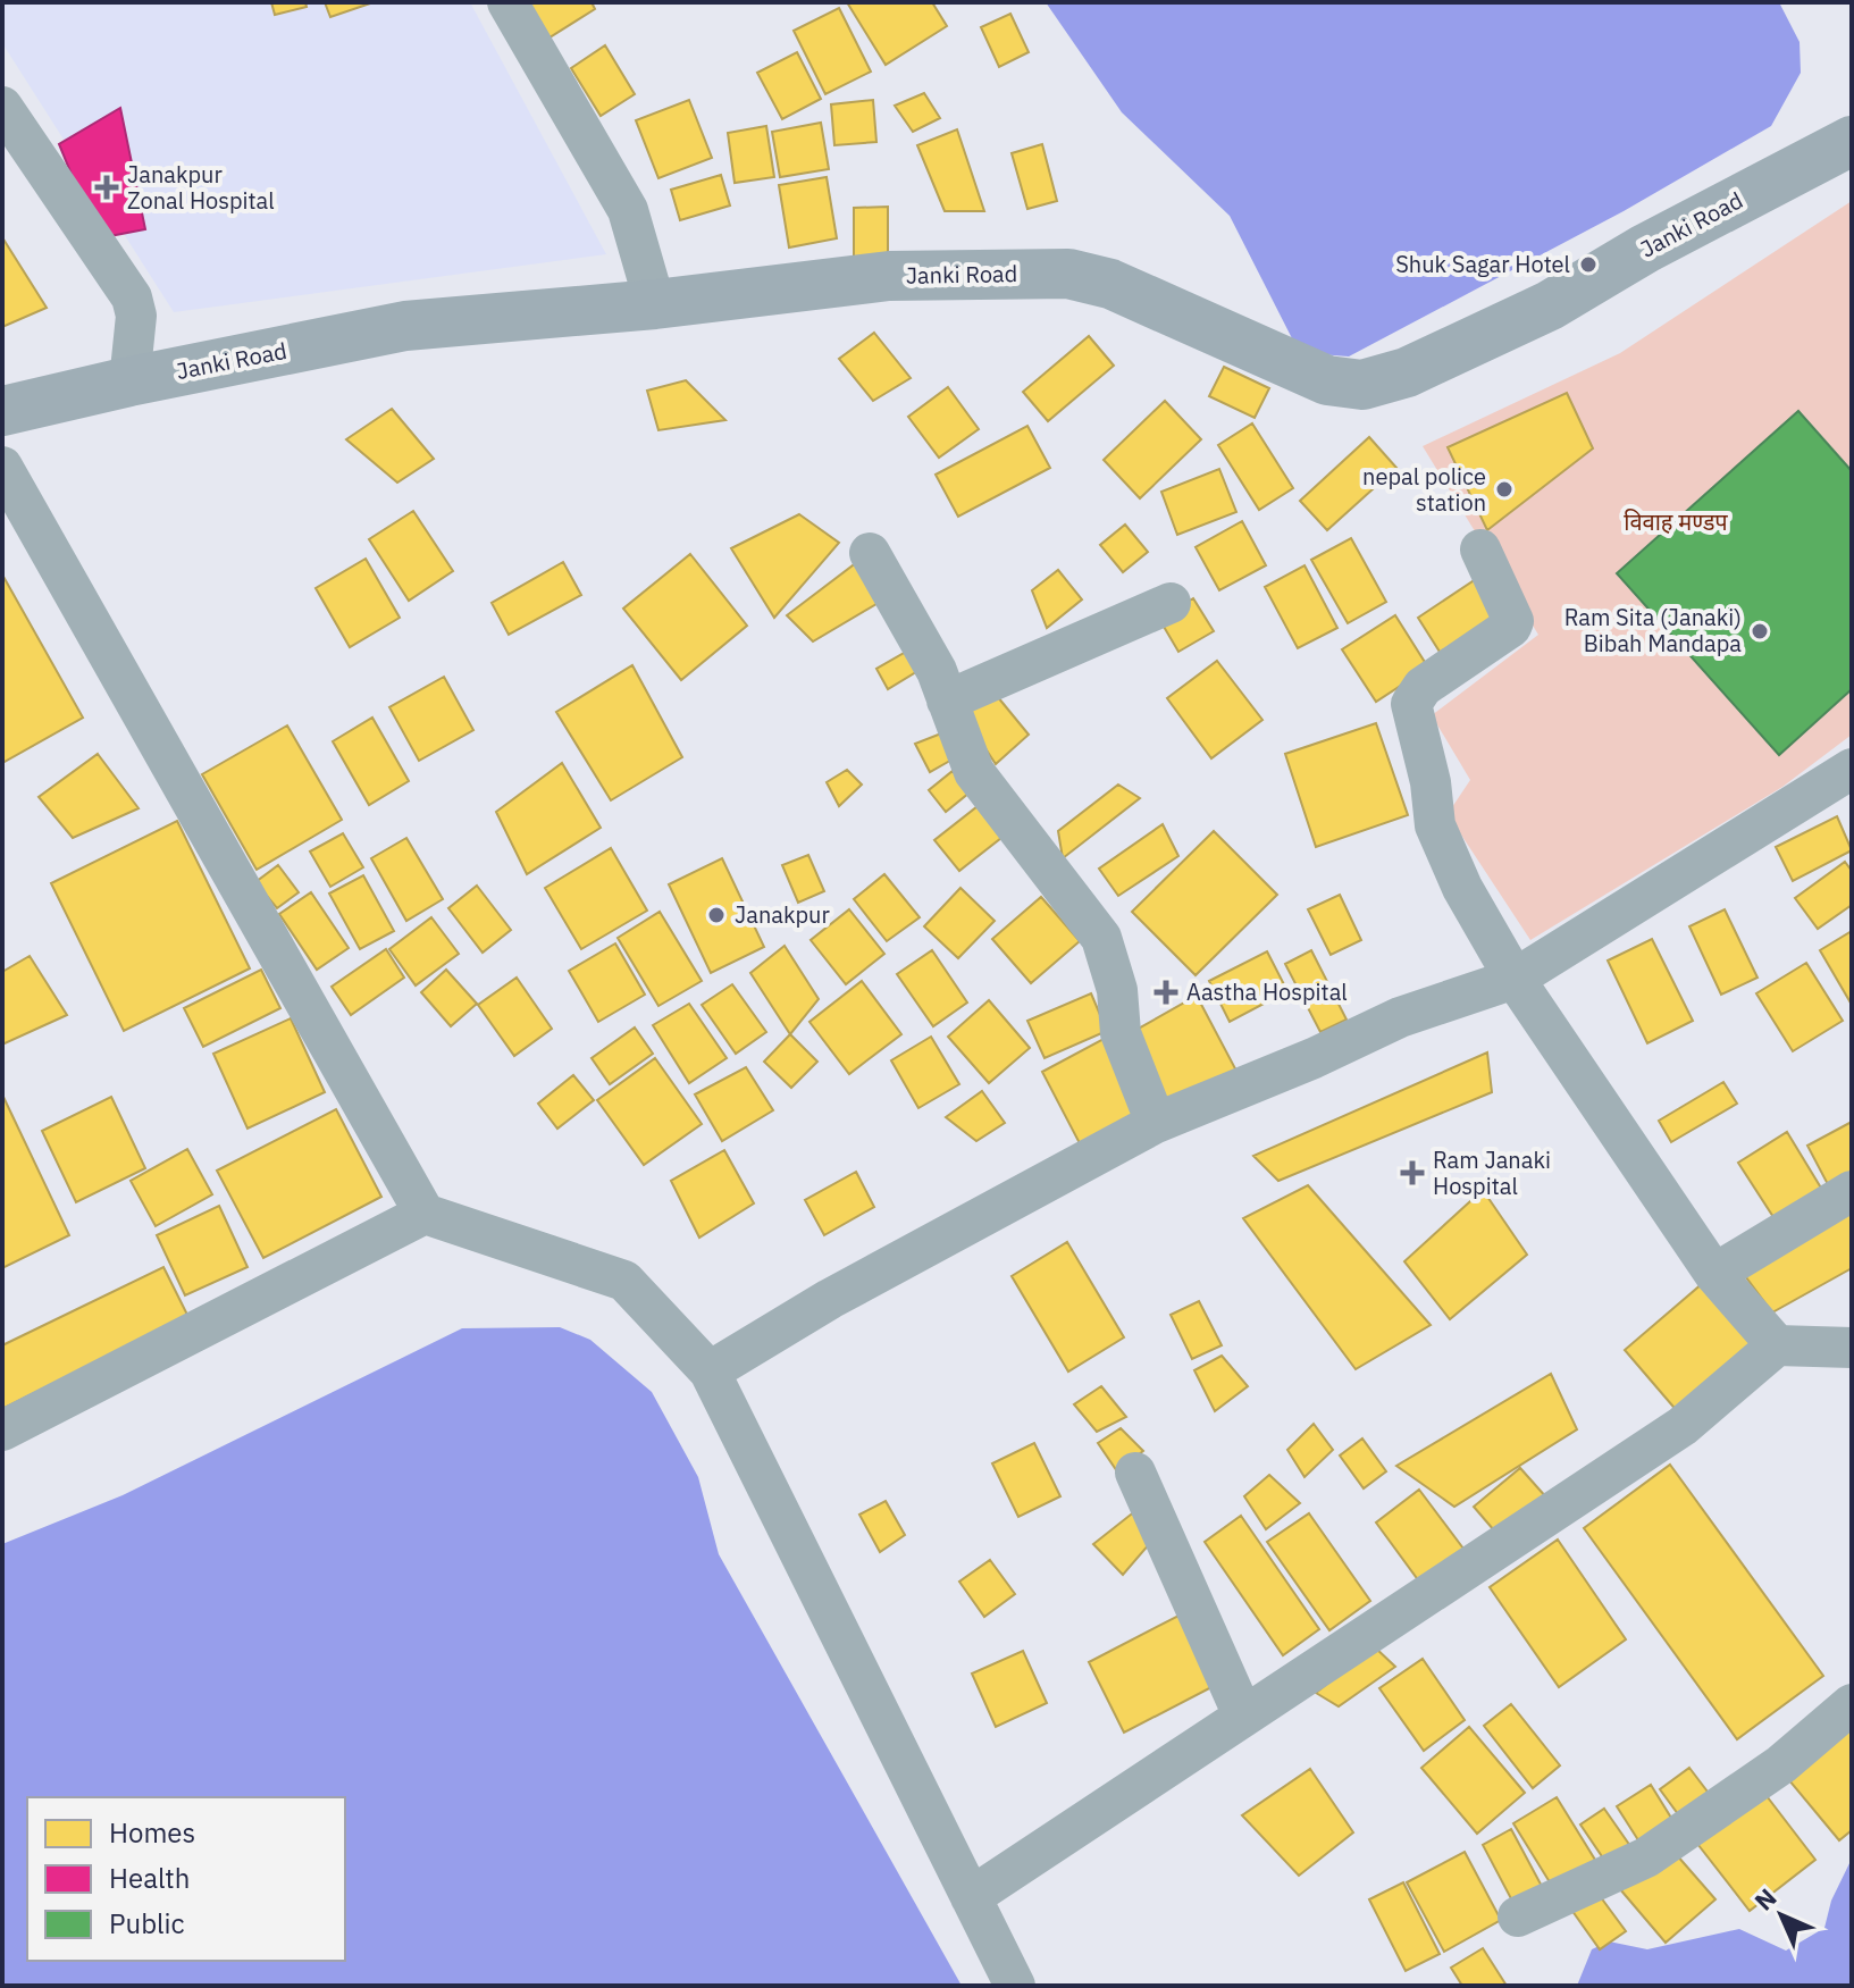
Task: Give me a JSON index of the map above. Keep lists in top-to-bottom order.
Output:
{
  "streets": {
    "street": ["Janki Road"]
  },
  "parks": ["विवाह मण्डप"],
  "places": {
    "health": ["Janakpur Zonal Hospital", "Aastha Hospital", "Ram Janaki Hospital"],
    "other": [
      "Shuk Sagar Hotel",
      "nepal police station",
      "Ram Sita (Janaki) Bibah Mandapa",
      "Janakpur"
    ]
  },
  "legend": ["Homes", "Health", "Public"],
  "north": "top left"
}
